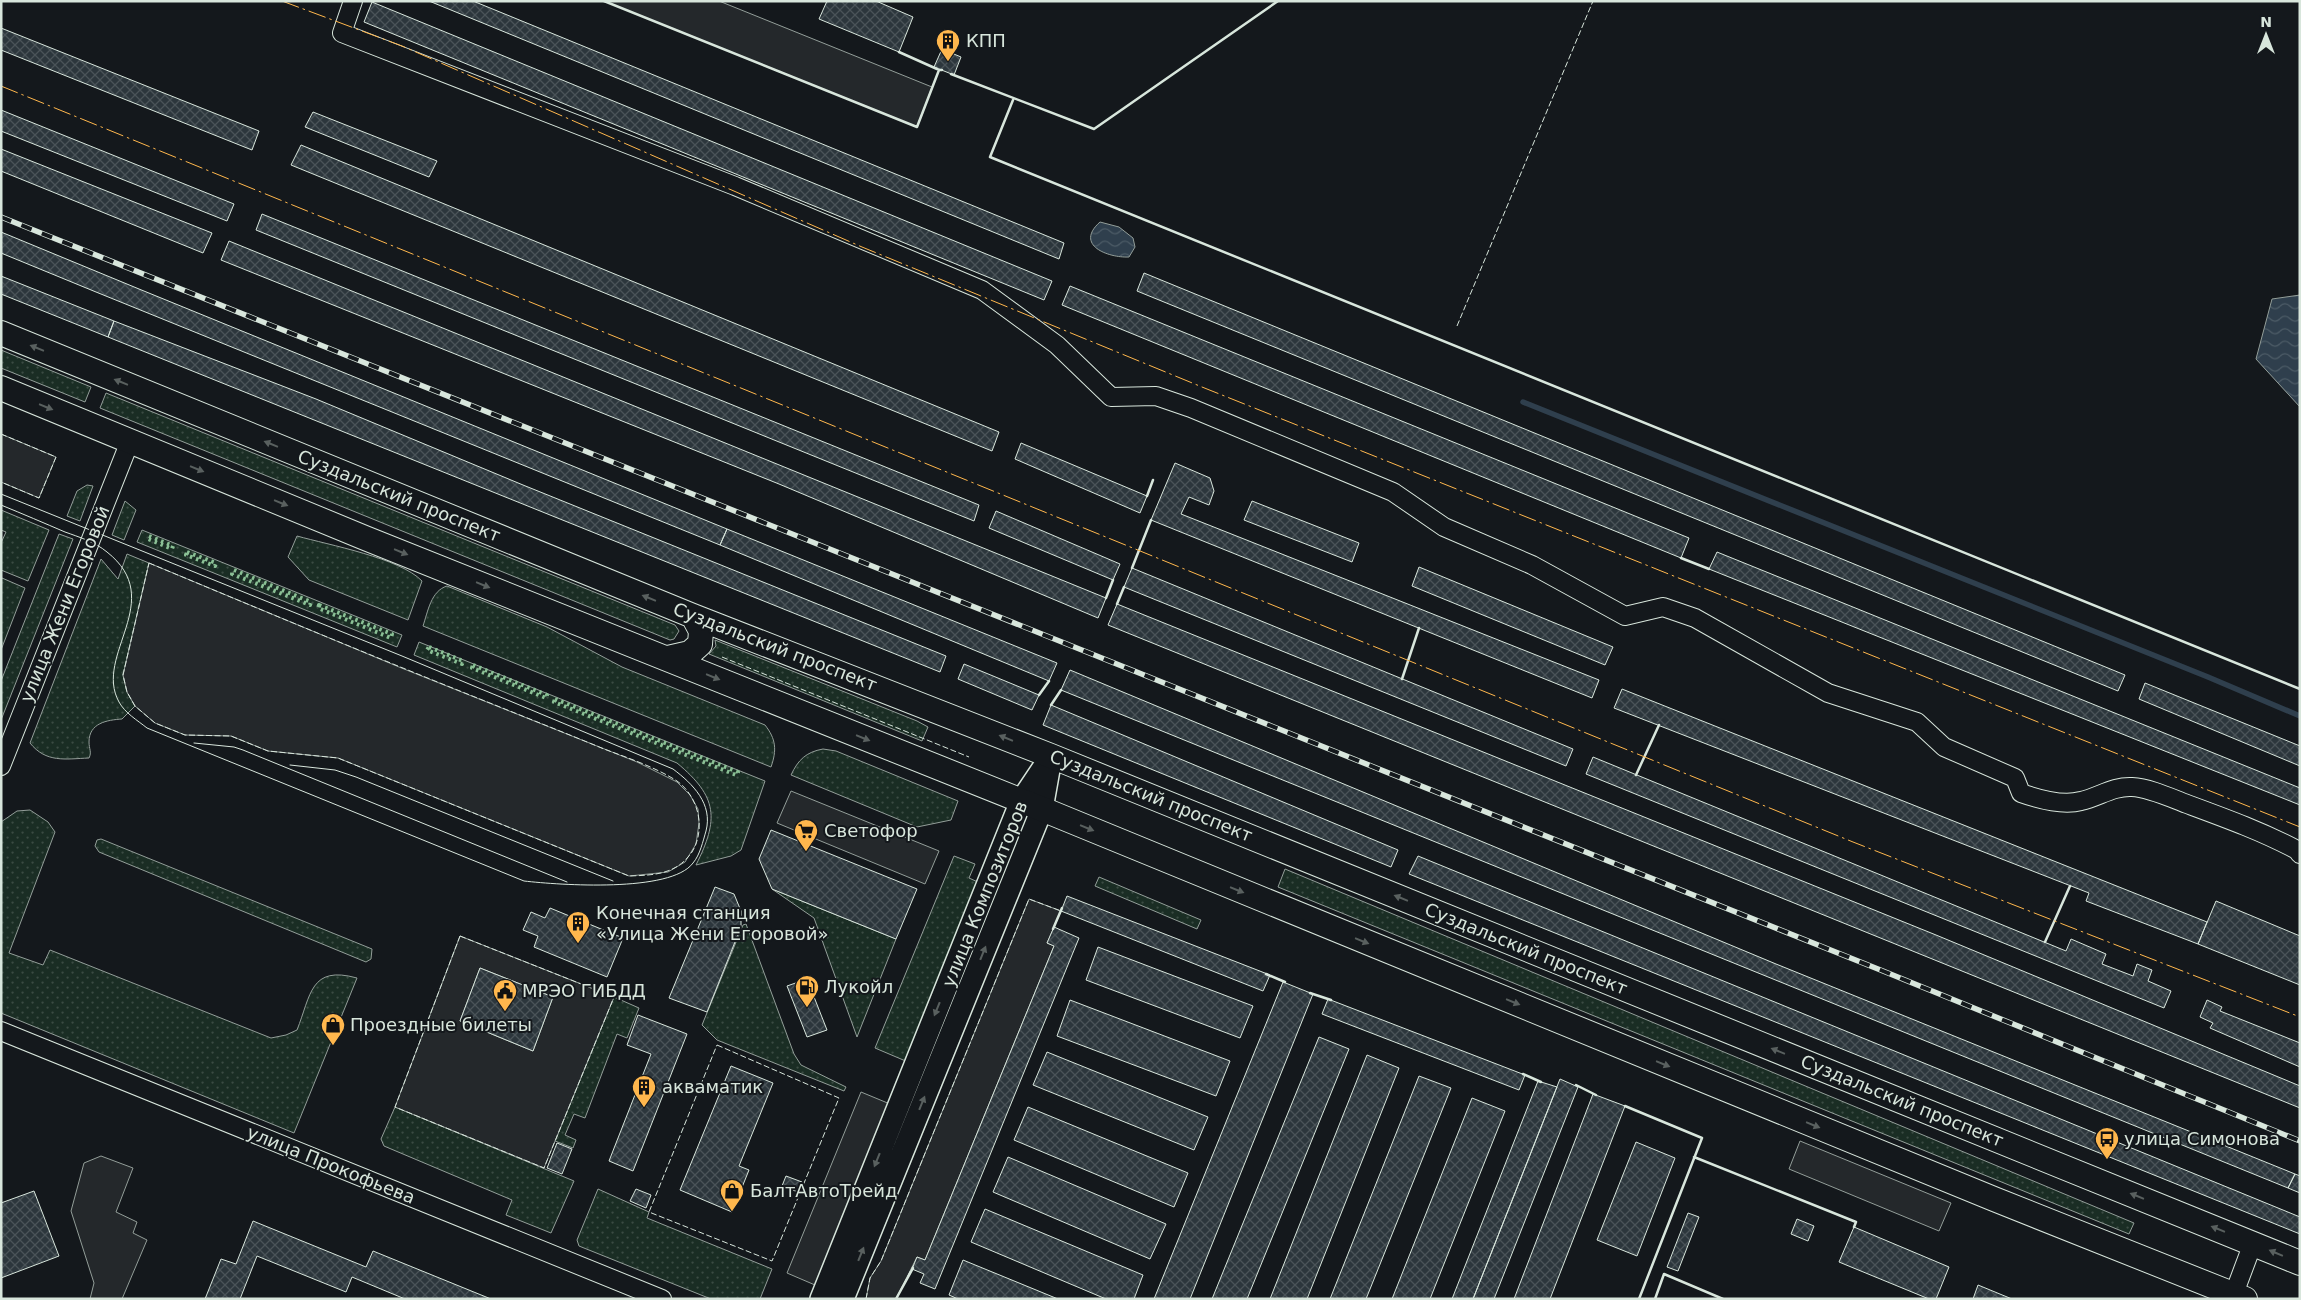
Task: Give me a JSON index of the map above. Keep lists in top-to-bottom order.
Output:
{
  "streets": {
    "main road": ["Суздальский проспект"],
    "street": ["улица Жени Егоровой", "улица Композиторов", "улица Прокофьева"]
  },
  "crossings": [
    ["Суздальский проспект", "улица Композиторов"]
  ],
  "places": {
    "building": ["КПП", "Конечная станция «Улица Жени Егоровой»", "акваматик"],
    "supermarket": ["Светофор"],
    "fuel station": ["Лукойл"],
    "public building": ["МРЭО ГИБДД"],
    "shop": ["Проездные билеты", "БалтАвтоТрейд"],
    "bus stop": ["улица Симонова"]
  },
  "north": "top"
}
